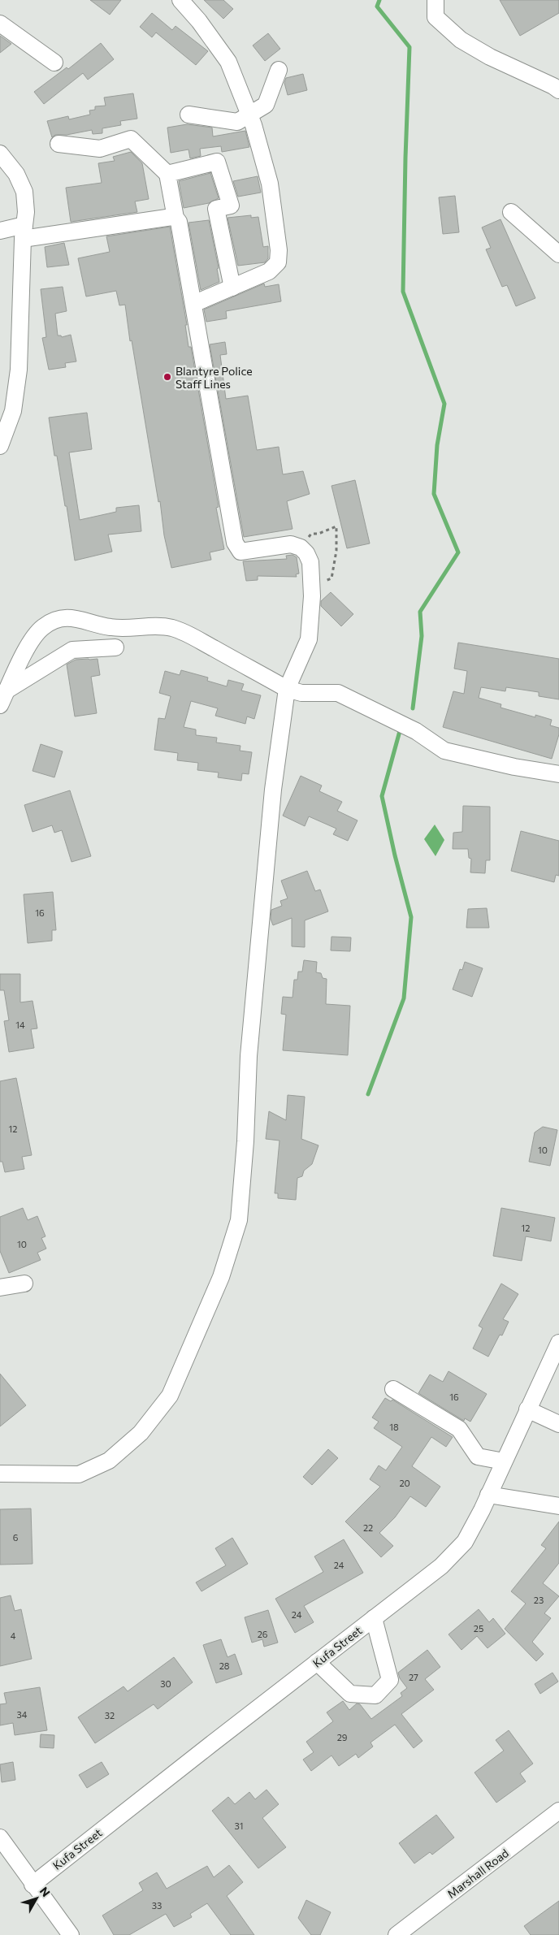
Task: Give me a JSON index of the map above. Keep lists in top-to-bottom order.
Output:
{
  "streets": {
    "street": ["Kufa Street", "Marshall Road"]
  },
  "places": ["Blantyre Police Staff Lines"],
  "house_numbers": [
    "16",
    "14",
    "12",
    "10",
    "12",
    "10",
    "16",
    "18",
    "20",
    "22",
    "6",
    "24",
    "23",
    "24",
    "25",
    "26",
    "4",
    "28",
    "27",
    "30",
    "34",
    "32",
    "29",
    "31",
    "33"
  ],
  "north": "top right"
}
